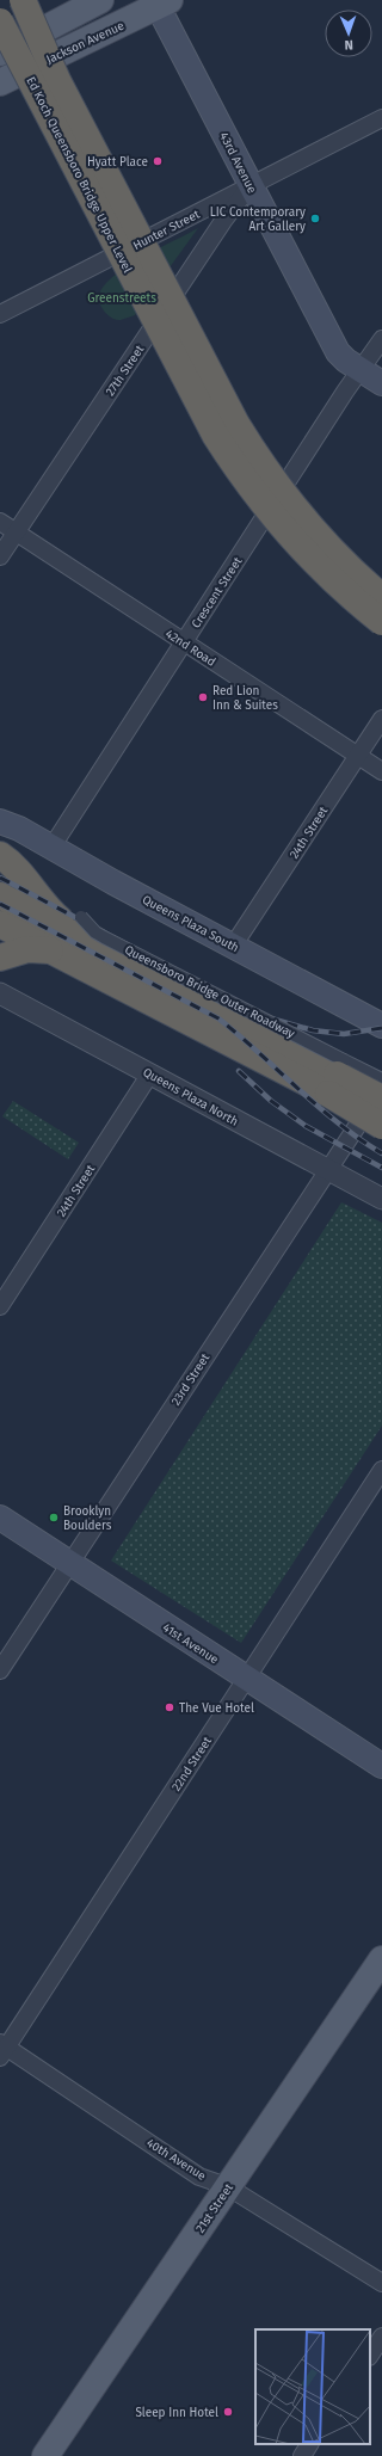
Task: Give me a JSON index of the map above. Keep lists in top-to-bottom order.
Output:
{
  "streets": {
    "highway": ["Ed Koch Queensboro Bridge Upper Level"],
    "main road": [
      "Jackson Avenue",
      "43rd Avenue",
      "Queens Plaza South",
      "41st Avenue",
      "21st Street"
    ],
    "street": [
      "Hunter Street",
      "27th Street",
      "Crescent Street",
      "42nd Road",
      "24th Street",
      "Queensboro Bridge Outer Roadway",
      "Queens Plaza North",
      "23rd Street",
      "22nd Street",
      "40th Avenue"
    ]
  },
  "crossings": [
    ["Jackson Avenue", "43rd Avenue"],
    ["43rd Avenue", "Hunter Street"],
    ["43rd Avenue", "27th Street"],
    ["43rd Avenue", "Crescent Street"],
    ["Hunter Street", "27th Street"],
    ["27th Street", "42nd Road"],
    ["Crescent Street", "42nd Road"],
    ["Crescent Street", "Queens Plaza South"],
    ["42nd Road", "24th Street"],
    ["24th Street", "Queens Plaza South"],
    ["24th Street", "Queens Plaza North"],
    ["Queens Plaza North", "23rd Street"],
    ["23rd Street", "41st Avenue"],
    ["41st Avenue", "22nd Street"],
    ["22nd Street", "40th Avenue"],
    ["40th Avenue", "21st Street"]
  ],
  "parks": ["Greenstreets"],
  "places": [
    "Hyatt Place",
    "LIC Contemporary Art Gallery",
    "Red Lion Inn & Suites",
    "Brooklyn Boulders",
    "The Vue Hotel",
    "Sleep Inn Hotel"
  ],
  "north": "bottom"
}
